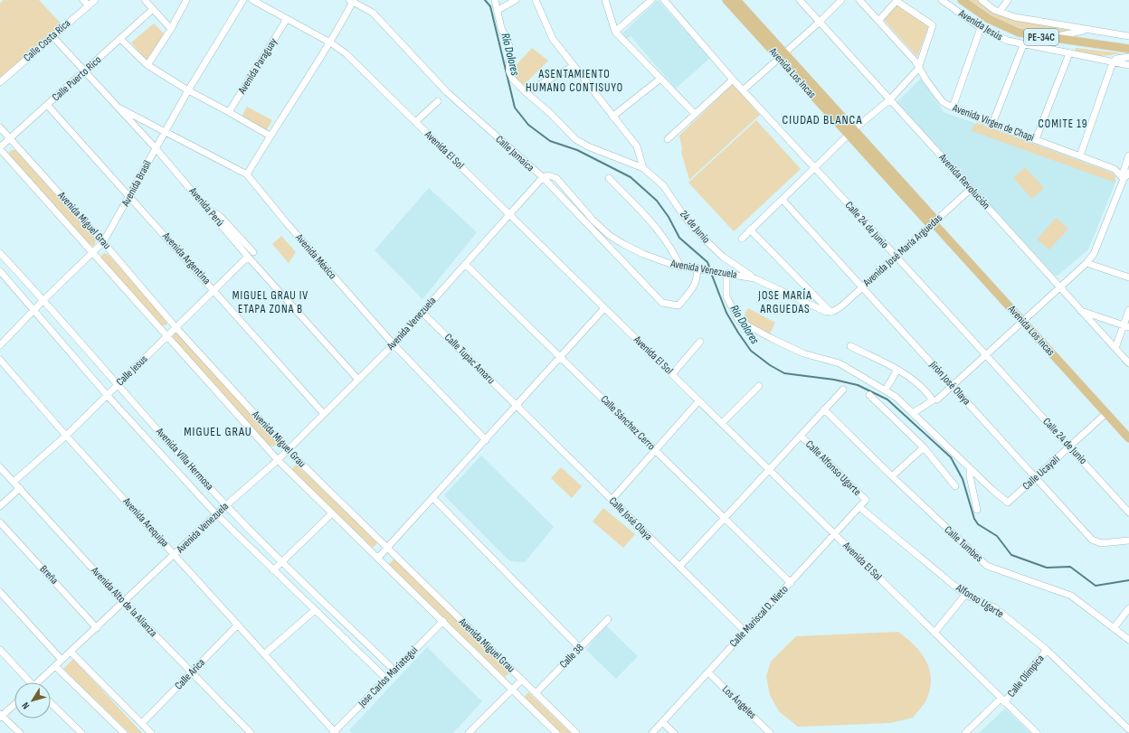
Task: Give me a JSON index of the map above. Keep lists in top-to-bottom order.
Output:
{
  "streets": {
    "main road": ["PE-34C", "Avenida Los Incas"],
    "street": [
      "Avenida Jesús",
      "Calle Costa Rica",
      "Avenida Paraguay",
      "Calle Puerto Rico",
      "Avenida Virgen de Chapi",
      "Avenida El Sol",
      "Calle Jamaica",
      "Avenida Revolución",
      "Avenida Brasil",
      "Avenida Perú",
      "Avenida Miguel Grau",
      "Calle 24 de Junio",
      "24 de Junio",
      "Avenida José María Arguedas",
      "Avenida México",
      "Avenida Argentina",
      "Avenida Venezuela",
      "Calle Tupac Amaru",
      "Calle Jesus",
      "Jirón José Olaya",
      "Calle Sánchez Cerro",
      "Avenida Villa Hermosa",
      "Calle Alfonso Ugarte",
      "Calle Ucayali",
      "Calle José Olaya",
      "Avenida Arequipa",
      "Calle Tumbes",
      "Breña",
      "Alfonso Ugarte",
      "Avenida Alto de la Alianza",
      "Calle Mariscal D. Nieto",
      "Calle 38",
      "Calle Arica",
      "Calle Olímpica",
      "Jose Carlos Mariategui",
      "Los Ángeles"
    ]
  },
  "crossings": [
    ["Calle Costa Rica", "Avenida Perú"],
    ["Avenida Paraguay", "Avenida El Sol"],
    ["Avenida Los Incas", "Avenida José María Arguedas"],
    ["Avenida Los Incas", "Calle Ucayali"],
    ["Calle Puerto Rico", "Avenida Perú"],
    ["Calle Puerto Rico", "Avenida Miguel Grau"],
    ["Calle Puerto Rico", "Avenida Argentina"],
    ["Avenida El Sol", "Avenida Venezuela"],
    ["Avenida El Sol", "Calle Mariscal D. Nieto"],
    ["Avenida El Sol", "Calle Olímpica"],
    ["Calle Jamaica", "Avenida Venezuela"],
    ["Avenida Revolución", "Avenida José María Arguedas"],
    ["Avenida Brasil", "Avenida Perú"],
    ["Avenida Brasil", "Avenida Miguel Grau"],
    ["Avenida Brasil", "Avenida México"],
    ["Avenida Brasil", "Avenida Argentina"],
    ["Avenida Brasil", "Avenida Villa Hermosa"],
    ["Avenida Perú", "Avenida México"],
    ["Avenida Perú", "Calle Jesus"],
    ["Avenida Miguel Grau", "Avenida Venezuela"],
    ["Avenida Miguel Grau", "Calle Jesus"],
    ["Avenida Miguel Grau", "Calle 38"],
    ["Avenida Miguel Grau", "Jose Carlos Mariategui"],
    ["Calle 24 de Junio", "Avenida José María Arguedas"],
    ["Calle 24 de Junio", "Calle Ucayali"],
    ["24 de Junio", "Avenida Venezuela"],
    ["Avenida José María Arguedas", "Avenida Venezuela"],
    ["Avenida José María Arguedas", "Jirón José Olaya"],
    ["Avenida México", "Avenida Venezuela"],
    ["Avenida Argentina", "Avenida Venezuela"],
    ["Avenida Argentina", "Calle Jesus"],
    ["Avenida Venezuela", "Calle Tupac Amaru"],
    ["Avenida Venezuela", "Calle Sánchez Cerro"],
    ["Avenida Venezuela", "Avenida Villa Hermosa"],
    ["Avenida Venezuela", "Avenida Arequipa"],
    ["Avenida Venezuela", "Breña"],
    ["Avenida Venezuela", "Avenida Alto de la Alianza"],
    ["Calle Tupac Amaru", "Calle José Olaya"],
    ["Calle Jesus", "Avenida Villa Hermosa"],
    ["Calle Jesus", "Avenida Arequipa"],
    ["Calle Jesus", "Avenida Alto de la Alianza"],
    ["Jirón José Olaya", "Calle Ucayali"],
    ["Calle Sánchez Cerro", "Calle Mariscal D. Nieto"],
    ["Avenida Villa Hermosa", "Jose Carlos Mariategui"],
    ["Calle Alfonso Ugarte", "Calle Mariscal D. Nieto"],
    ["Calle José Olaya", "Calle Mariscal D. Nieto"],
    ["Avenida Arequipa", "Calle Arica"],
    ["Avenida Arequipa", "Jose Carlos Mariategui"],
    ["Alfonso Ugarte", "Calle Mariscal D. Nieto"],
    ["Alfonso Ugarte", "Calle Olímpica"],
    ["Avenida Alto de la Alianza", "Calle Arica"],
    ["Calle Mariscal D. Nieto", "Los Ángeles"]
  ],
  "districts": [
    "ASENTAMIENTO HUMANO CONTISUYO",
    "CIUDAD BLANCA",
    "COMITE 19",
    "MIGUEL GRAU IV ETAPA ZONA B",
    "JOSE MARÍA ARGUEDAS",
    "MIGUEL GRAU"
  ],
  "water": ["Río Dolores"],
  "north": "bottom left"
}
